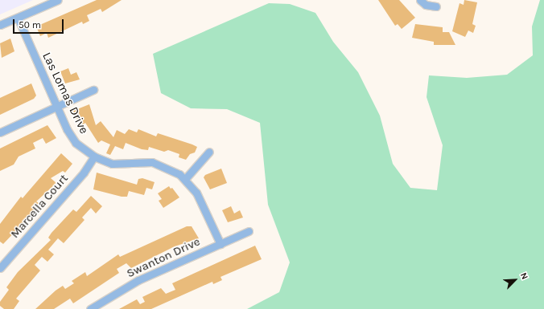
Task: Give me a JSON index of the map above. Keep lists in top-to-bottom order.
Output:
{
  "streets": {
    "street": ["Las Lomas Drive", "Marcella Court", "Swanton Drive"]
  },
  "crossings": [
    ["Las Lomas Drive", "Marcella Court"],
    ["Las Lomas Drive", "Swanton Drive"]
  ],
  "scale_bar": "50 m",
  "north": "top right"
}
